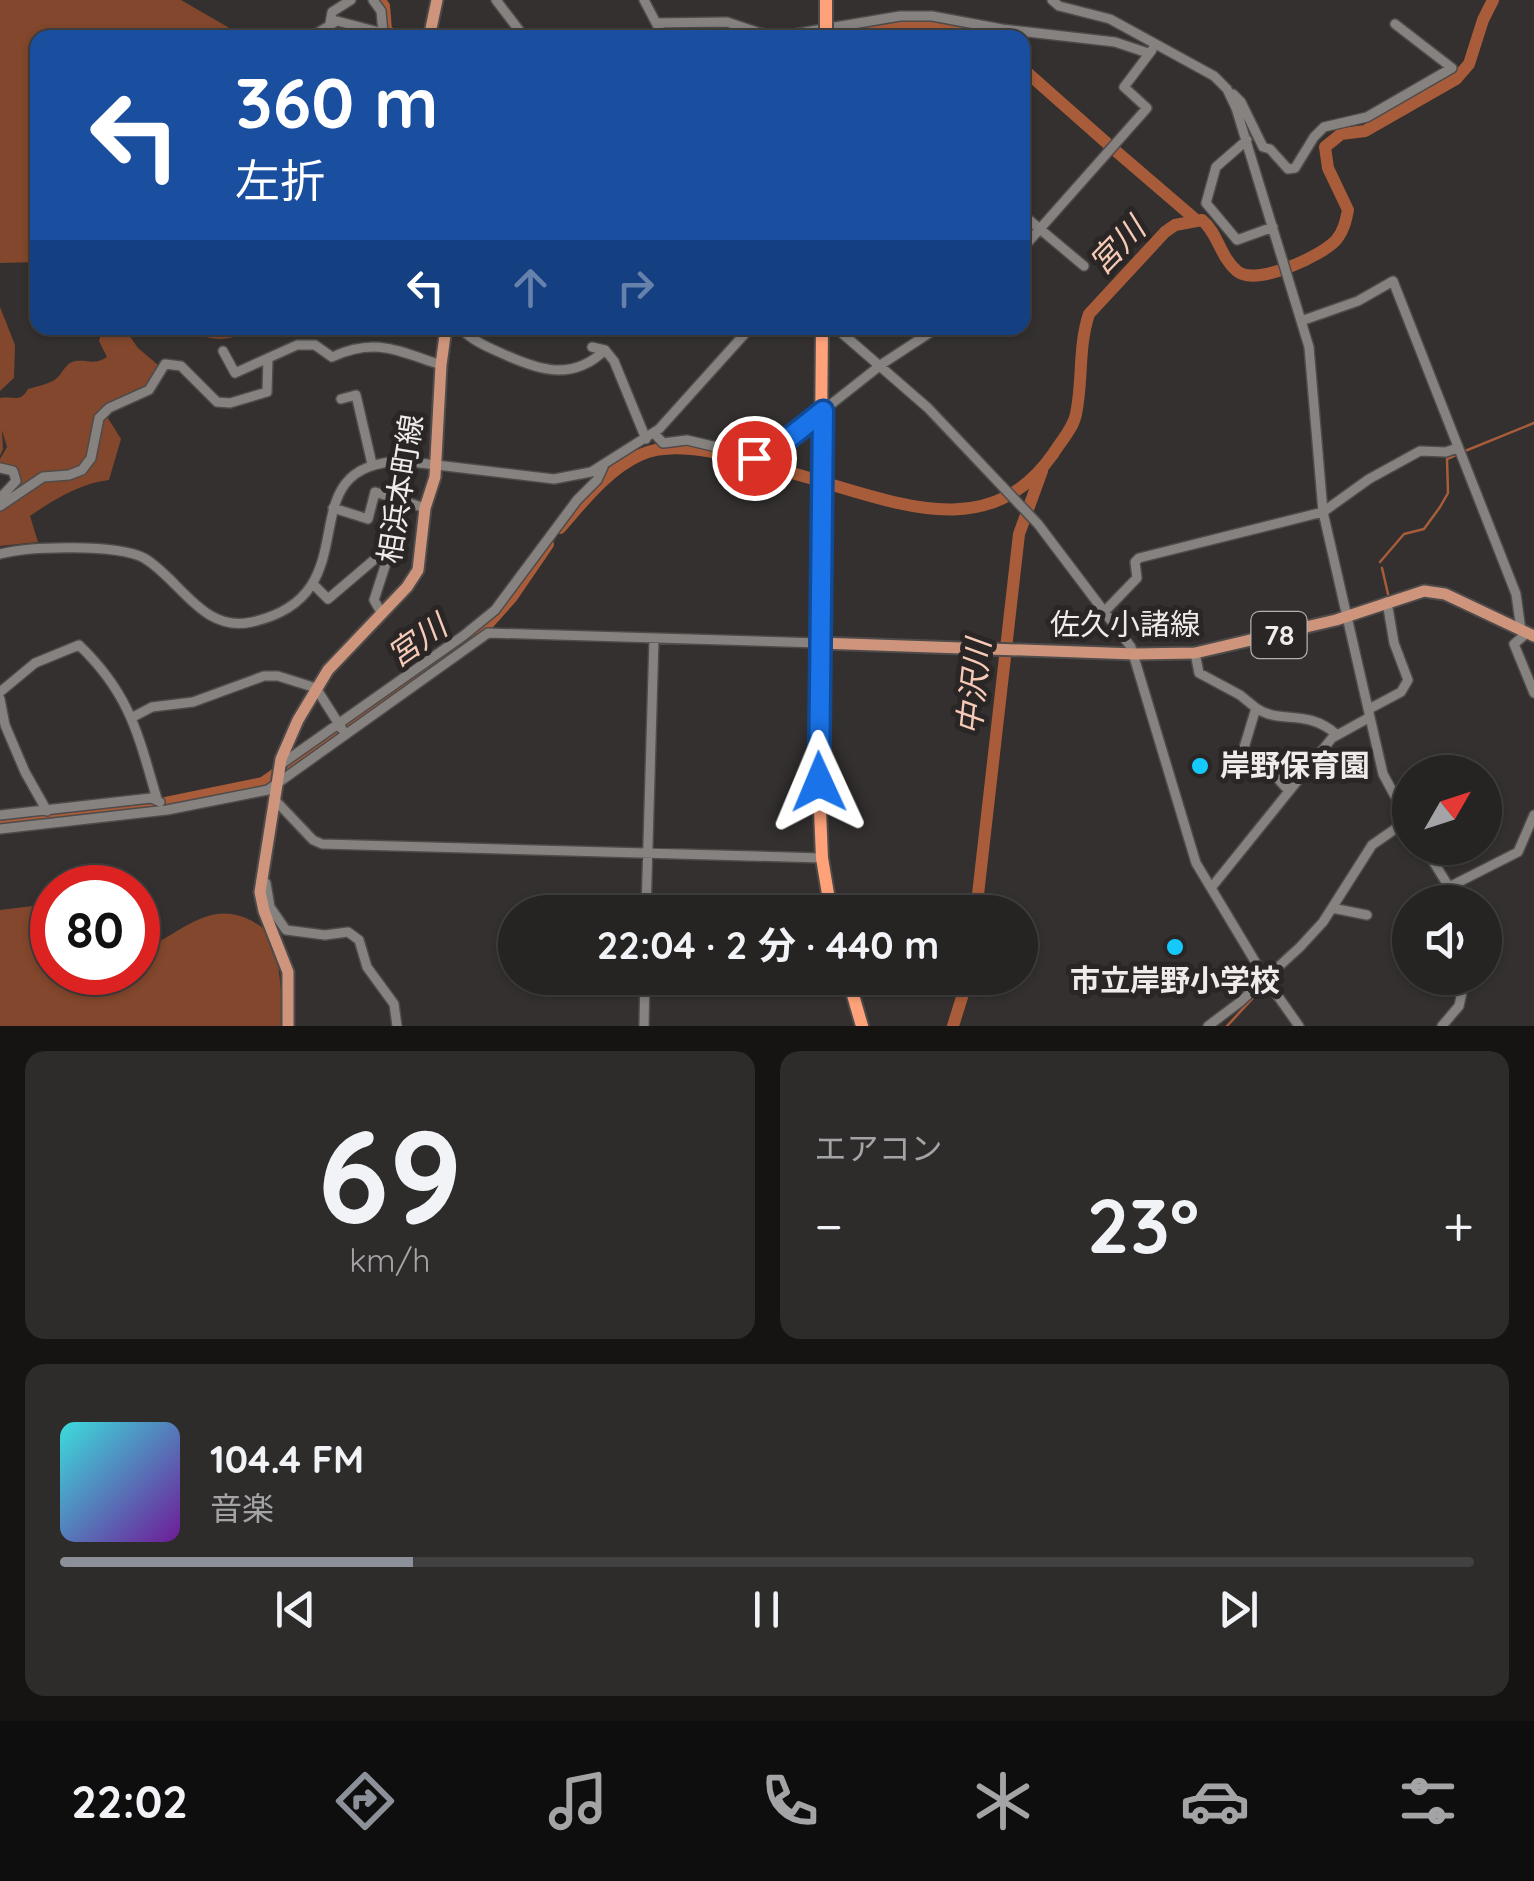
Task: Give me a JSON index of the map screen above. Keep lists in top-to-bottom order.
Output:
{
  "streets": {
    "main road": ["相浜本町線", "佐久小諸線", "78"]
  },
  "water": ["宮川", "中沢川"],
  "places": ["岸野保育園", "市立岸野小学校"],
  "north": "top right",
  "page": {
    "turn": ["360 m", "左折"],
    "limit": "80",
    "trip": "22:04 · 2 分 · 440 m",
    "tile": [
      ["69", "km/h"],
      "エアコン"
    ],
    "heat": ["−", "23°", "+"],
    "song": ["104.4 FM", "音楽"],
    "tabs": "22:02"
  }
}
